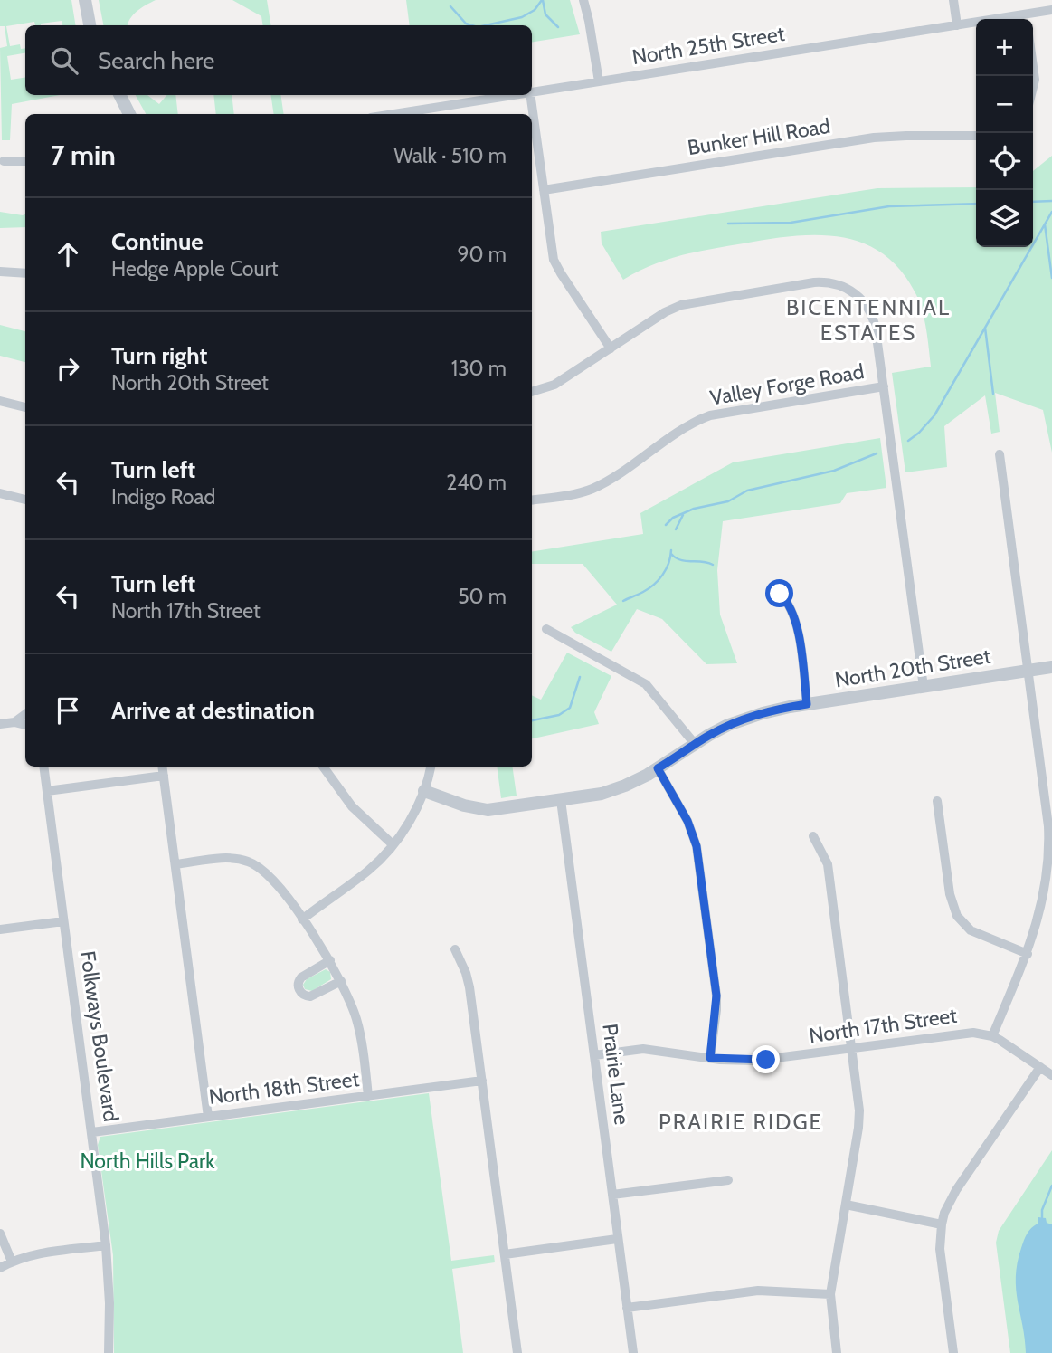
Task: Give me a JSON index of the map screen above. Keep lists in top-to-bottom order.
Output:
{
  "streets": {
    "street": [
      "North 25th Street",
      "Bunker Hill Road",
      "Valley Forge Road",
      "North 20th Street",
      "North 17th Street",
      "Folkways Boulevard",
      "Prairie Lane",
      "North 18th Street"
    ]
  },
  "crossings": [
    ["North 20th Street", "Prairie Lane"],
    ["North 17th Street", "Prairie Lane"],
    ["Folkways Boulevard", "North 18th Street"]
  ],
  "districts": ["BICENTENNIAL ESTATES", "PRAIRIE RIDGE"],
  "parks": ["North Hills Park"],
  "page": {
    "map_buttons": ["+", "−"],
    "search": "Search here",
    "heading": ["7 min", "Walk · 510 m"],
    "list": [
      ["Continue", "Hedge Apple Court", "90 m"],
      ["Turn right", "North 20th Street", "130 m"],
      ["Turn left", "Indigo Road", "240 m"],
      ["Turn left", "North 17th Street", "50 m"],
      "Arrive at destination"
    ]
  }
}
